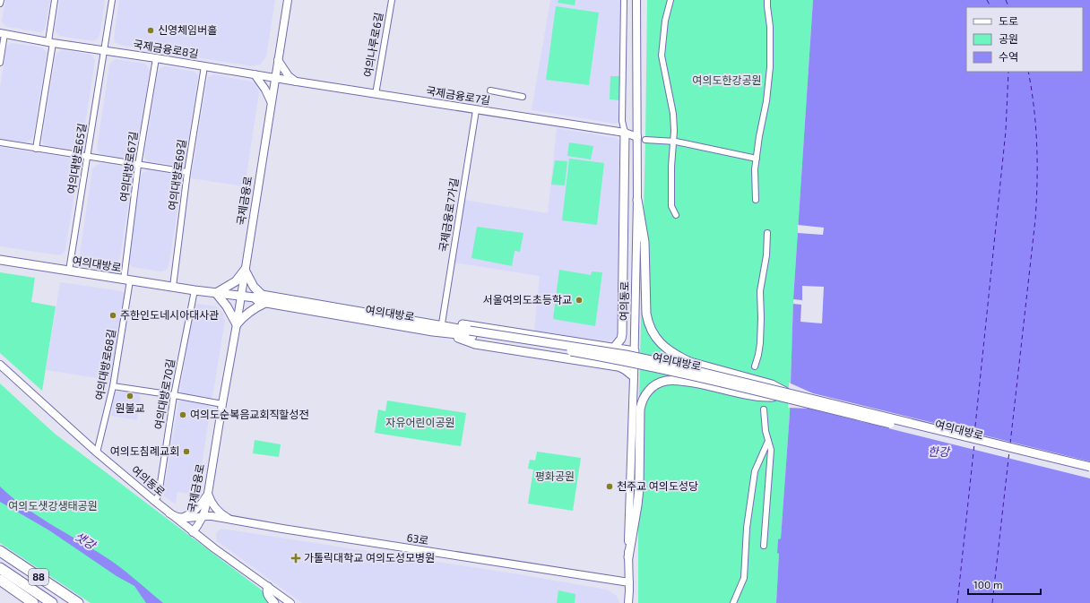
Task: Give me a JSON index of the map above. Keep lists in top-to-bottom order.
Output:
{
  "streets": {
    "highway": ["88"],
    "main road": ["여의대방로"],
    "street": [
      "여의나루로6길",
      "국제금융로8길",
      "국제금융로7길",
      "여의대방로65길",
      "여의대방로67길",
      "여의대방로69길",
      "국제금융로",
      "국제금융로7가길",
      "여의동로",
      "여의대방로68길",
      "여의대방로70길",
      "63로"
    ]
  },
  "crossings": [
    ["여의나루로6길", "국제금융로7길"],
    ["국제금융로8길", "국제금융로7길"],
    ["국제금융로8길", "여의대방로65길"],
    ["국제금융로8길", "여의대방로67길"],
    ["국제금융로8길", "여의대방로69길"],
    ["국제금융로8길", "국제금융로"],
    ["국제금융로7길", "국제금융로"],
    ["국제금융로7길", "국제금융로7가길"],
    ["국제금융로7길", "여의동로"],
    ["여의대방로65길", "여의대방로"],
    ["여의대방로67길", "여의대방로"],
    ["여의대방로67길", "여의대방로68길"],
    ["여의대방로69길", "여의대방로"],
    ["국제금융로", "여의대방로"],
    ["국제금융로", "여의동로"],
    ["국제금융로", "63로"],
    ["여의대방로", "여의대방로68길"],
    ["여의대방로", "여의대방로70길"],
    ["여의동로", "여의대방로68길"],
    ["여의동로", "여의대방로70길"],
    ["여의동로", "63로"]
  ],
  "water": ["한강", "샛강"],
  "parks": [
    "여의도한강공원",
    "자유어린이공원",
    "평화공원",
    "여의도샛강생태공원"
  ],
  "places": {
    "other": [
      "신영체임버홀",
      "서울여의도초등학교",
      "주한인도네시아대사관",
      "원불교",
      "여의도순복음교회직할성전",
      "여의도침례교회",
      "천주교 여의도성당"
    ],
    "health": ["가톨릭대학교 여의도성모병원"]
  },
  "legend": ["도로", "공원", "수역"],
  "scale_bar": "100 m"
}
